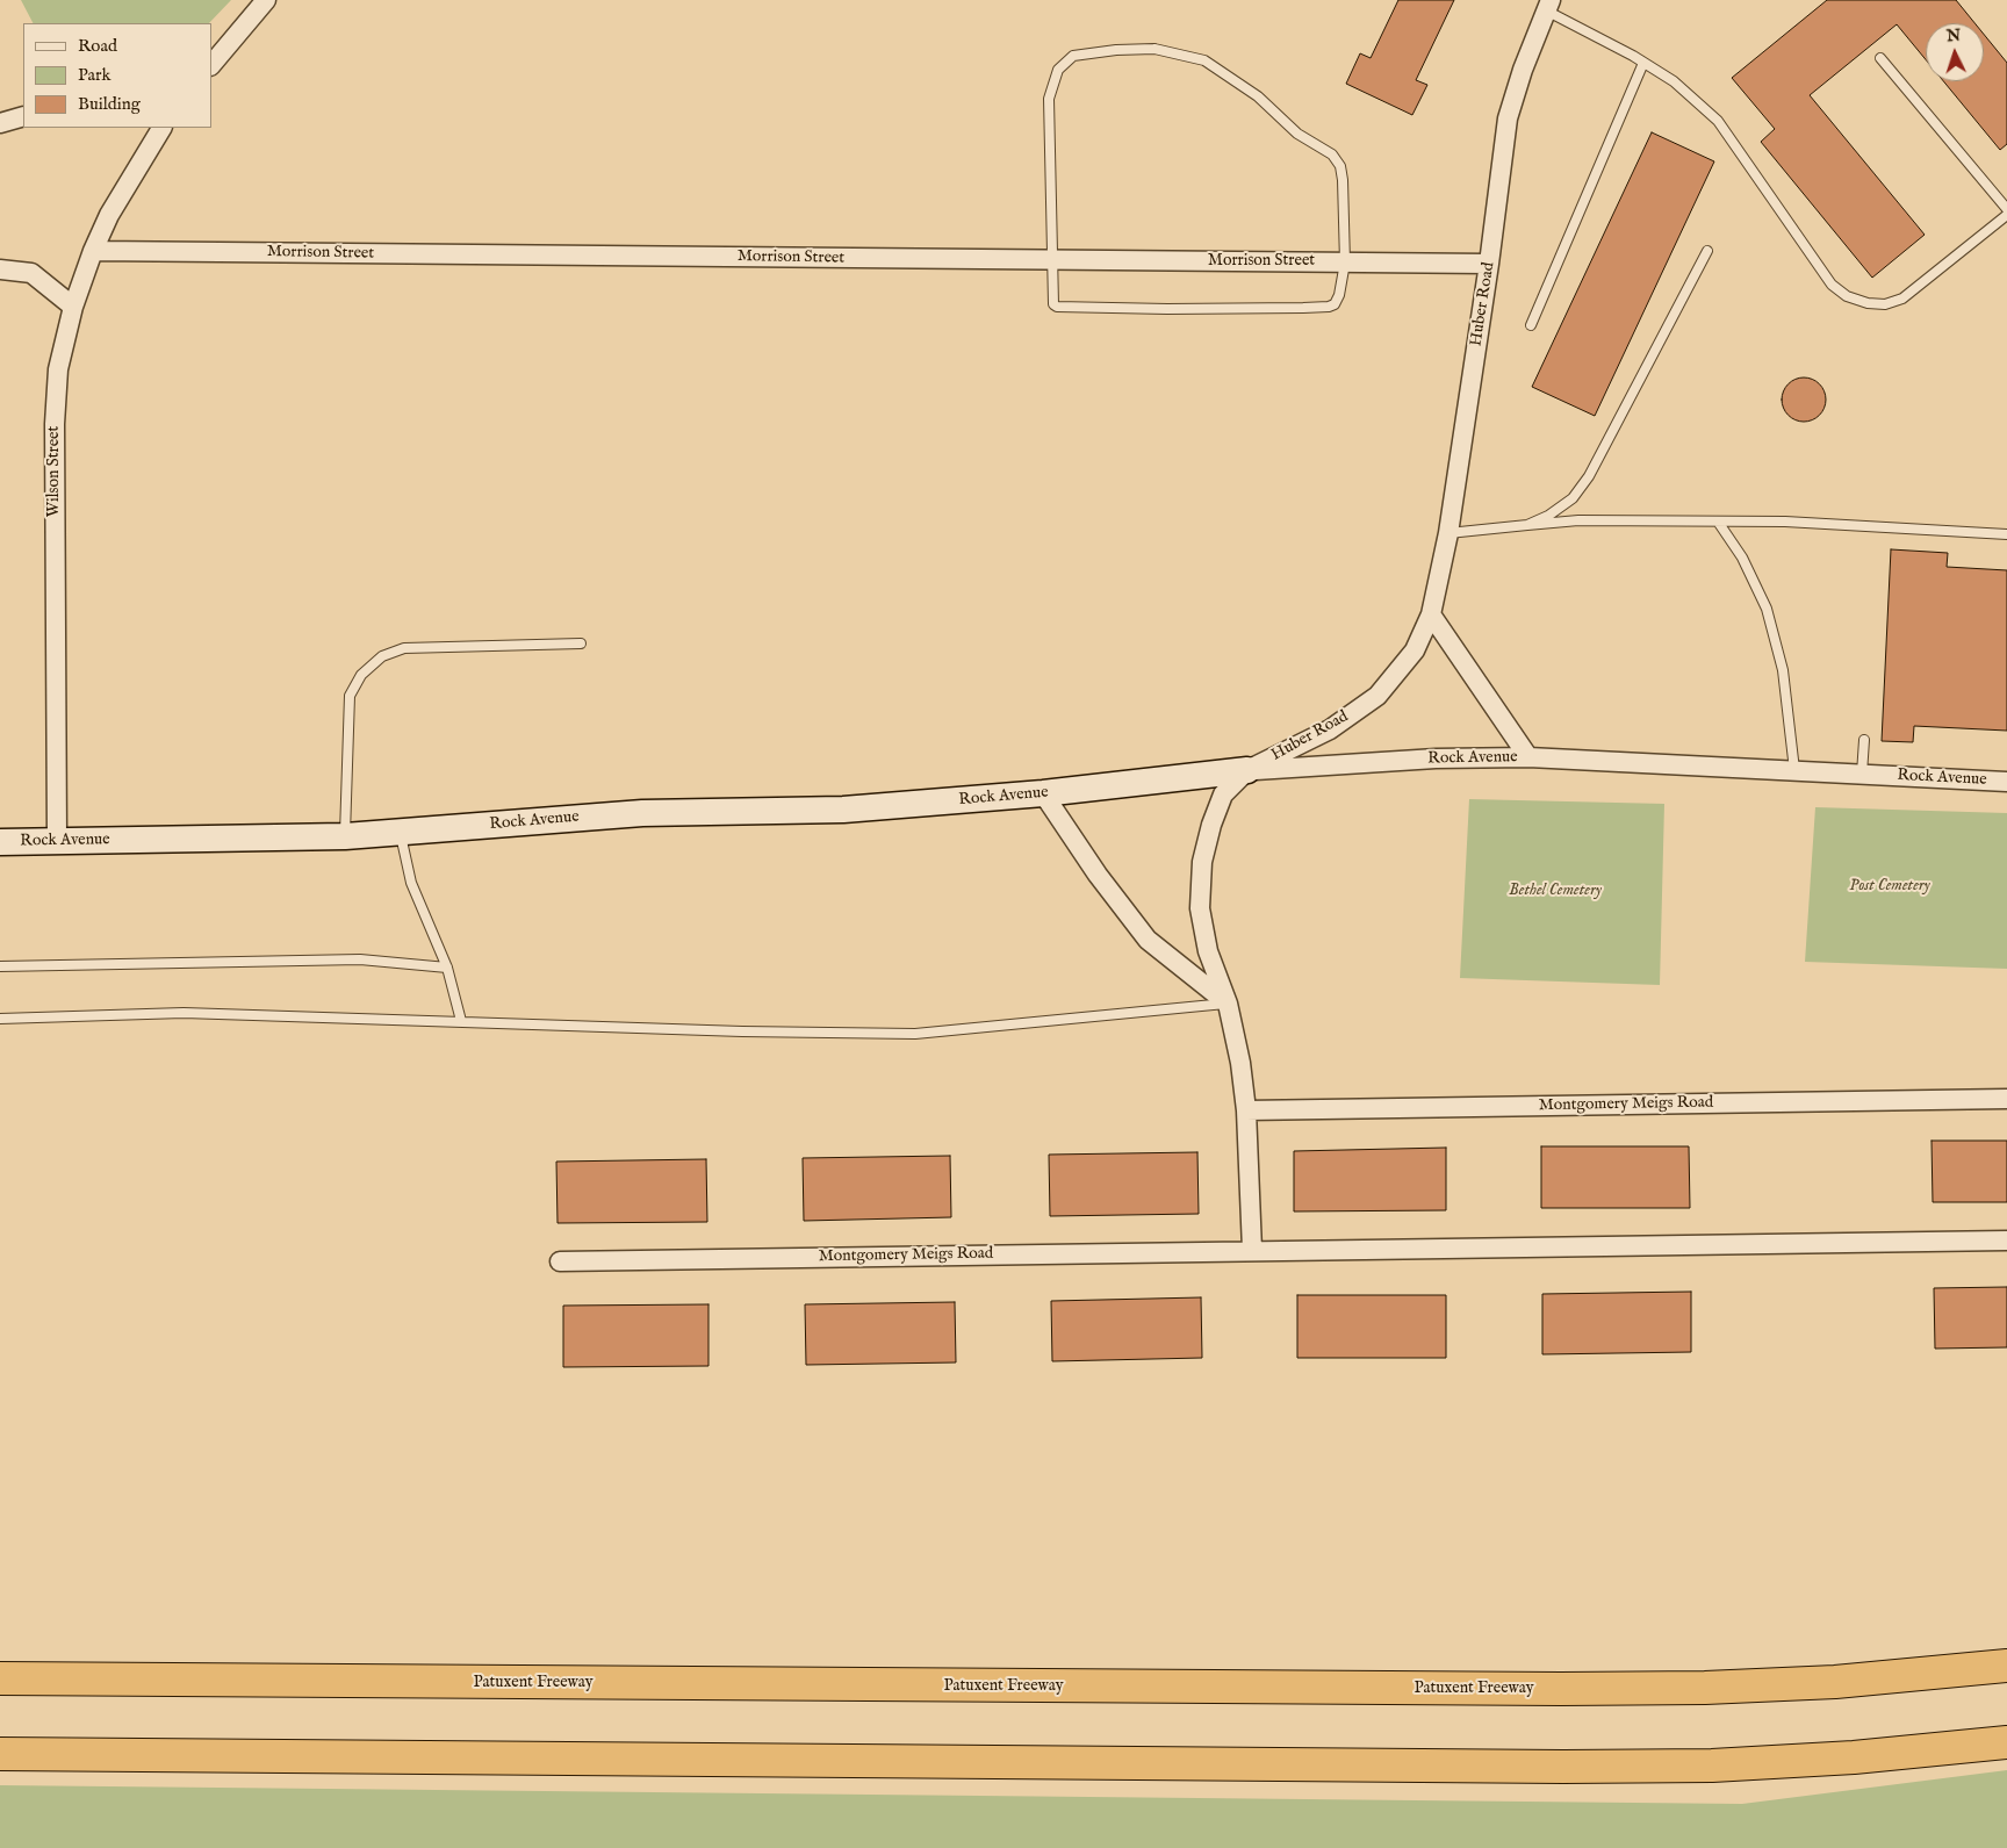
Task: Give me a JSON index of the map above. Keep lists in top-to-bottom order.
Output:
{
  "streets": {
    "highway": ["Patuxent Freeway"],
    "street": [
      "Morrison Street",
      "Huber Road",
      "Wilson Street",
      "Rock Avenue",
      "Montgomery Meigs Road"
    ]
  },
  "crossings": [
    ["Morrison Street", "Huber Road"],
    ["Morrison Street", "Wilson Street"],
    ["Huber Road", "Rock Avenue"],
    ["Wilson Street", "Rock Avenue"]
  ],
  "parks": ["Post Cemetery", "Bethel Cemetery"],
  "legend": ["Road", "Park", "Building"],
  "north": "top"
}
